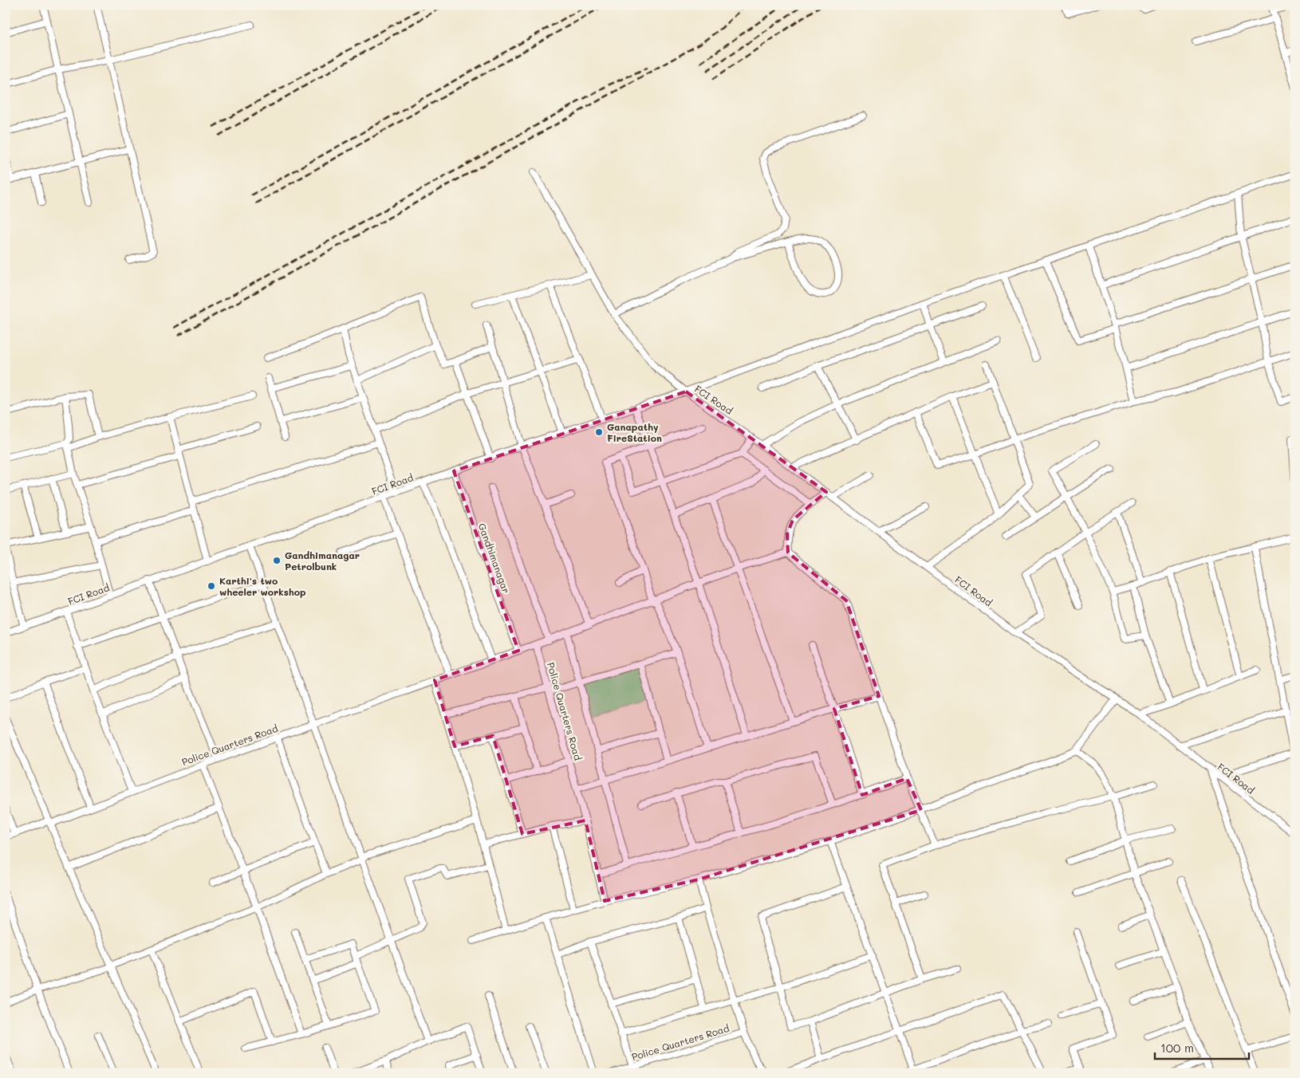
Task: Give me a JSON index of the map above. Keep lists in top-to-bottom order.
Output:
{
  "streets": {
    "street": ["FCI Road", "Gandhimanagar", "Police Quarters Road"]
  },
  "crossings": [
    ["FCI Road", "Gandhimanagar"],
    ["Gandhimanagar", "Police Quarters Road"]
  ],
  "places": ["Ganapathy FireStation", "Gandhimanagar Petrolbunk", "Karthi's two wheeler workshop"],
  "scale_bar": "100 m"
}
